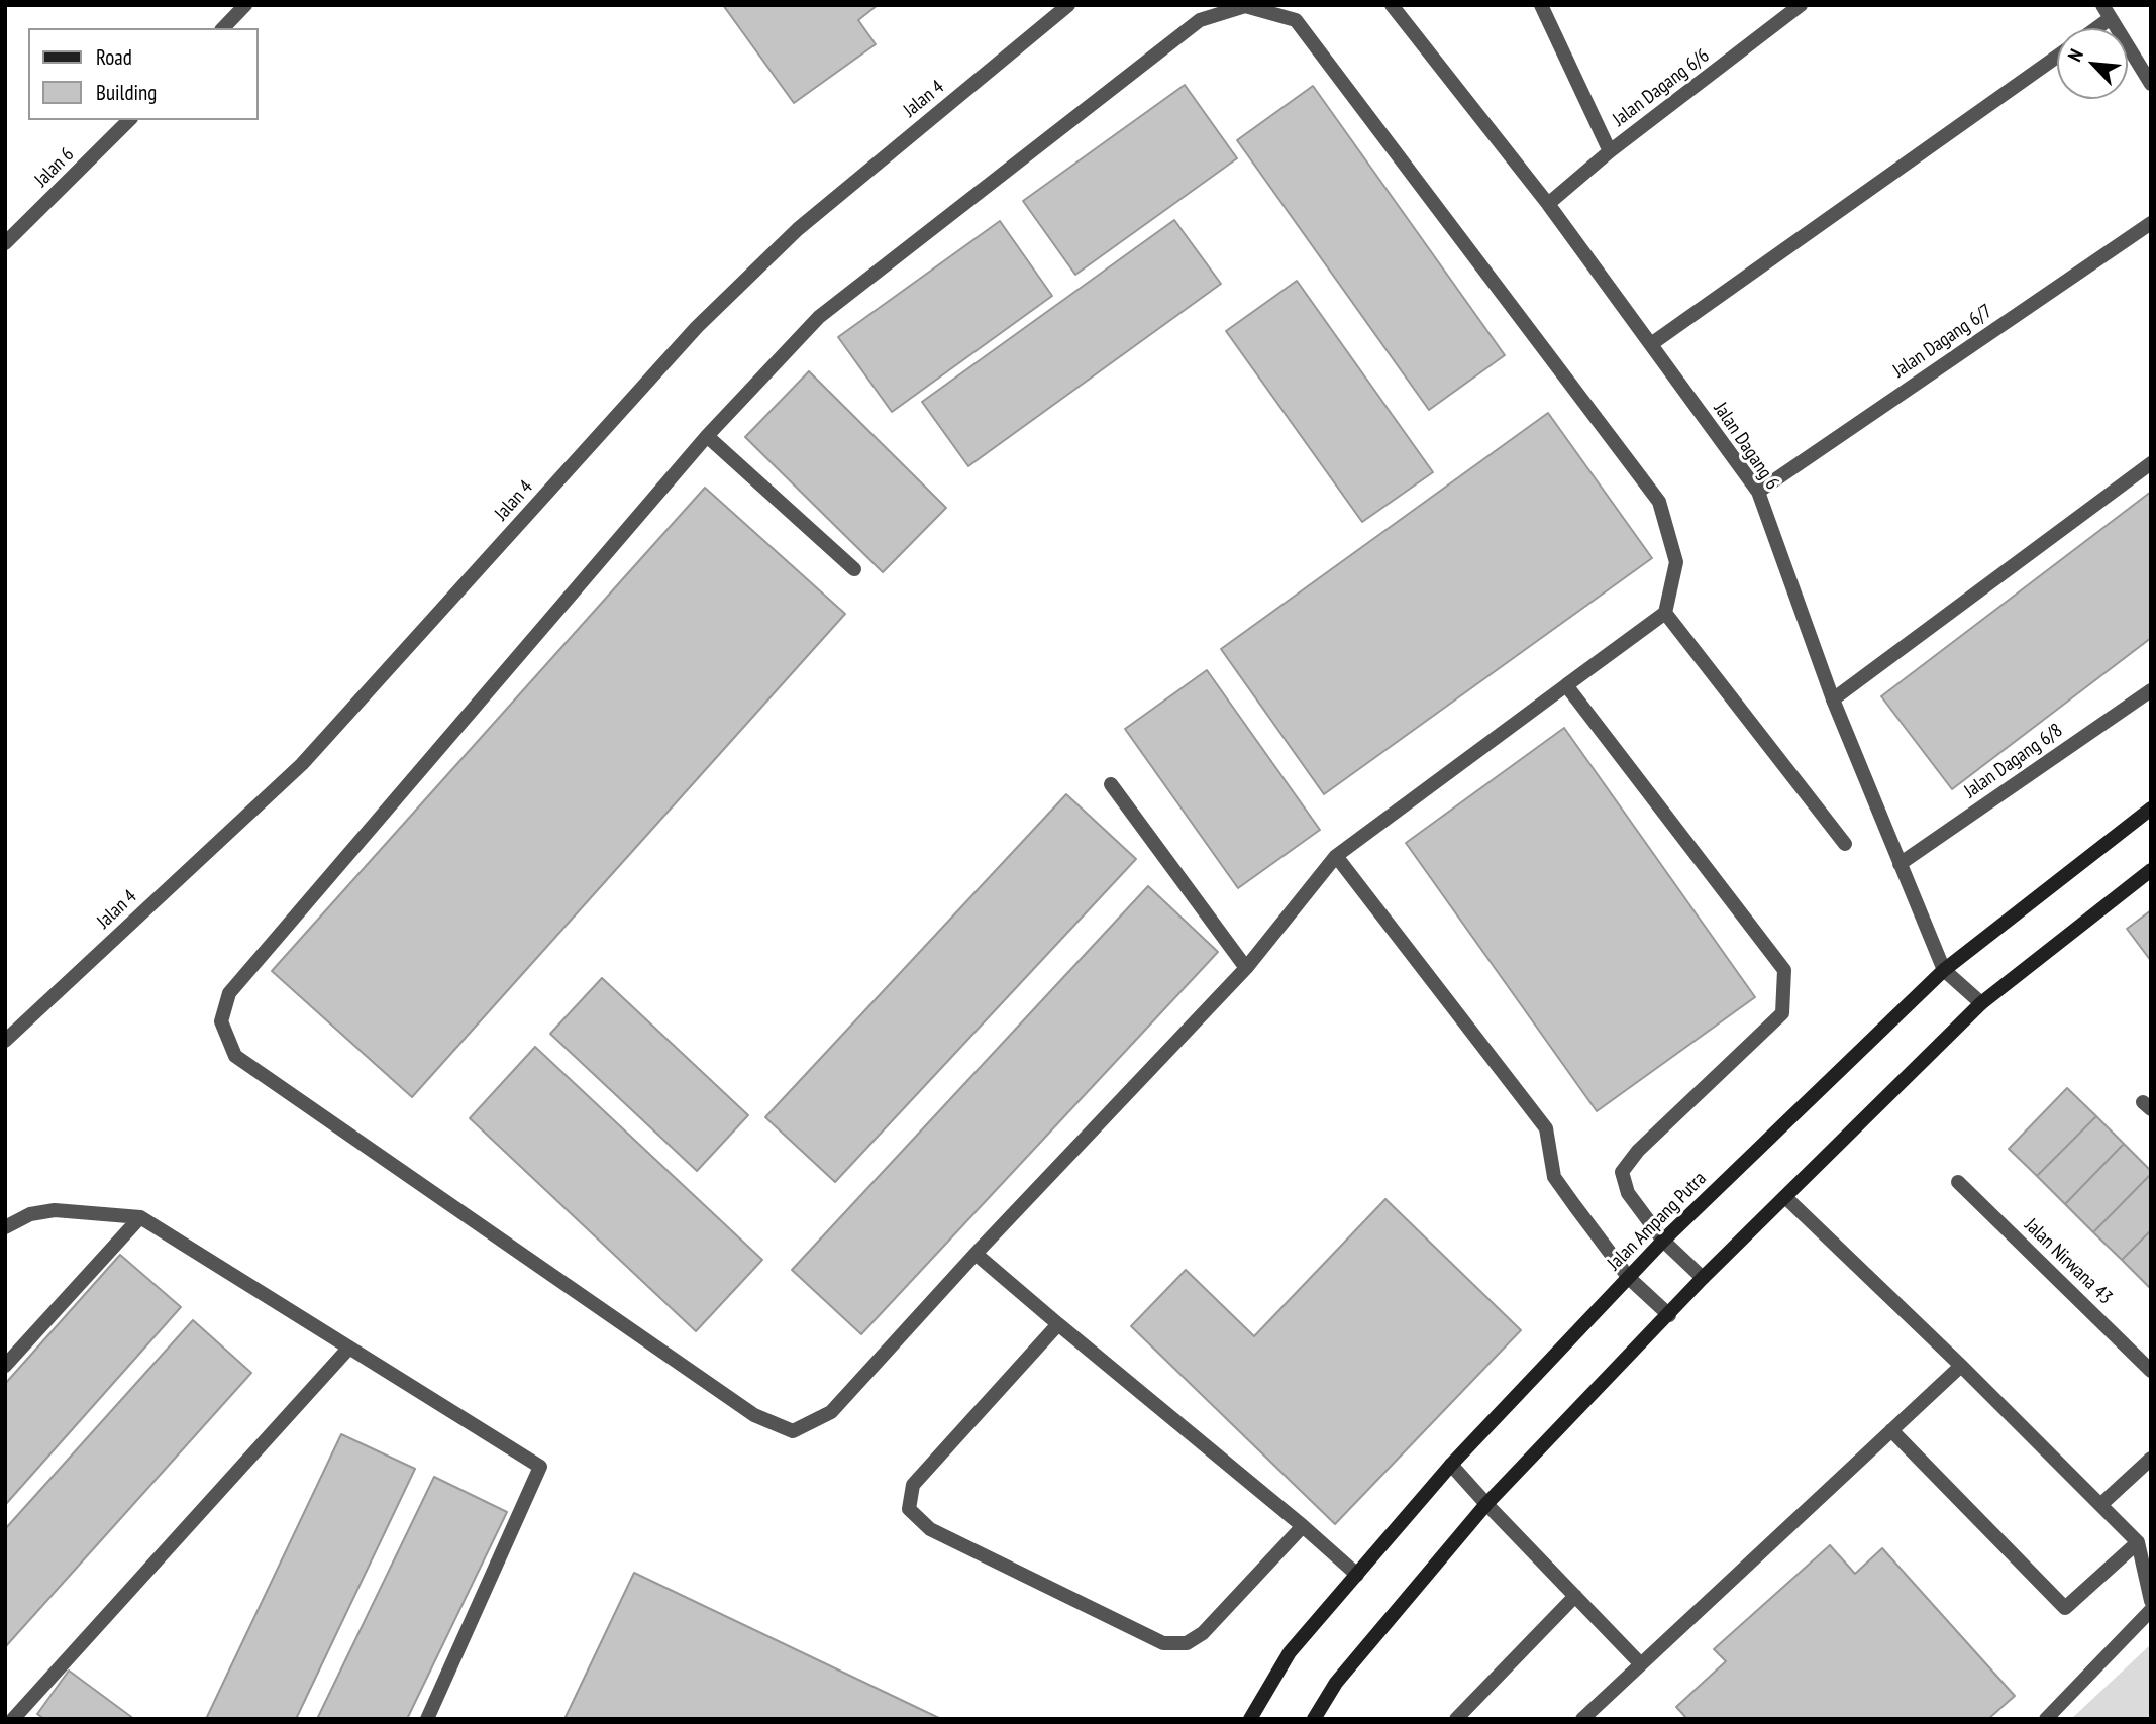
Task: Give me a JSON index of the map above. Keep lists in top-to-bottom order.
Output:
{
  "streets": {
    "street": [
      "Jalan Dagang 6/6",
      "Jalan 4",
      "Jalan 6",
      "Jalan Dagang 6/7",
      "Jalan Dagang 6",
      "Jalan Dagang 6/8",
      "Jalan Ampang Putra",
      "Jalan Nirwana 43"
    ]
  },
  "crossings": [
    ["Jalan Dagang 6/6", "Jalan Dagang 6"],
    ["Jalan Dagang 6/7", "Jalan Dagang 6"],
    ["Jalan Dagang 6", "Jalan Dagang 6/8"],
    ["Jalan Dagang 6", "Jalan Ampang Putra"]
  ],
  "legend": ["Road", "Building"],
  "north": "top left"
}
